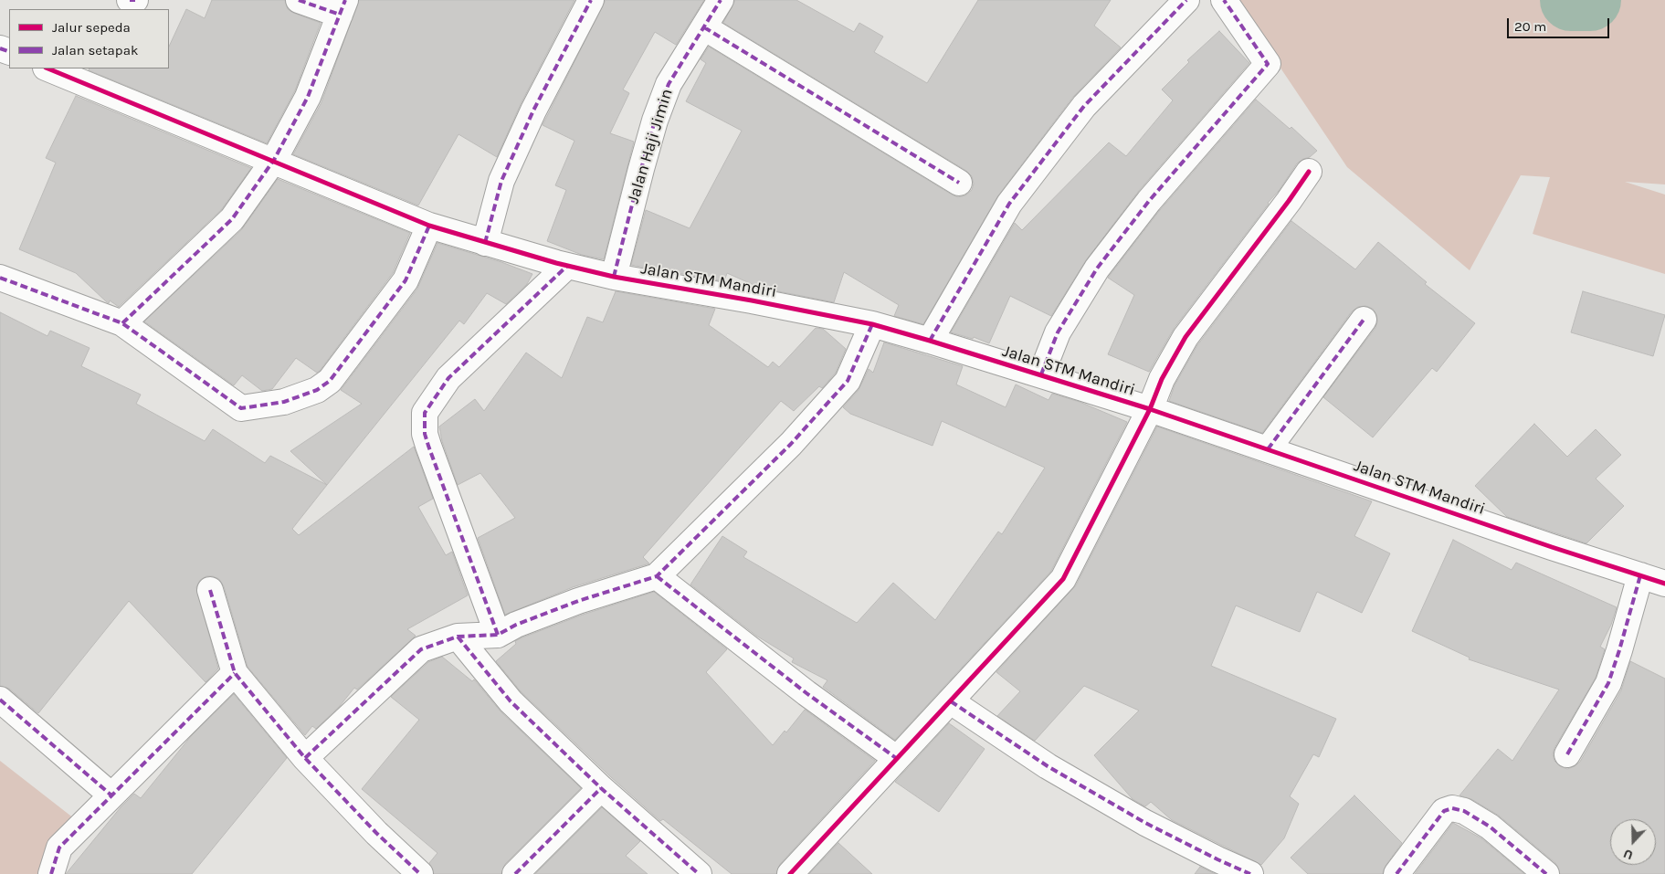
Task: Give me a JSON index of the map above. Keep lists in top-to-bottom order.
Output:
{
  "streets": {
    "street": ["Jalan Haji Jimin", "Jalan STM Mandiri"]
  },
  "crossings": [
    ["Jalan Haji Jimin", "Jalan STM Mandiri"]
  ],
  "legend": ["Jalur sepeda", "Jalan setapak"],
  "scale_bar": "20 m",
  "north": "bottom"
}
